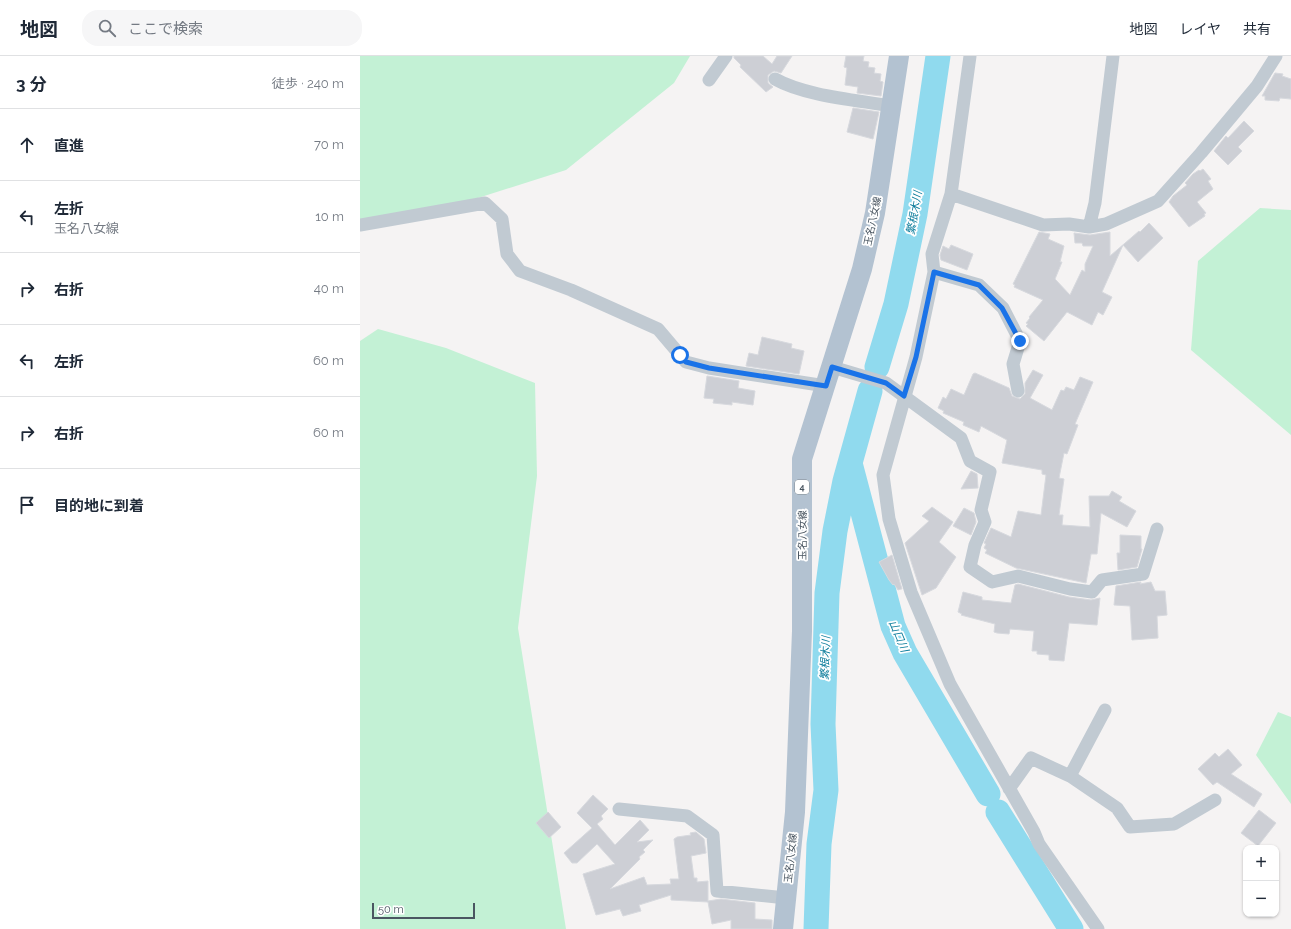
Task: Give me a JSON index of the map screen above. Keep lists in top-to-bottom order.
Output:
{
  "streets": {
    "main road": ["玉名八女線", "4"]
  },
  "water": ["繁根木川", "山口川"],
  "scale_bar": "50 m",
  "page": {
    "header": "地図",
    "search": "ここで検索",
    "nav": ["地図", "レイヤ", "共有"],
    "heading": ["3 分", "徒歩 · 240 m"],
    "list": [
      ["直進", "70 m"],
      ["左折", "玉名八女線", "10 m"],
      ["右折", "40 m"],
      ["左折", "60 m"],
      ["右折", "60 m"],
      "目的地に到着"
    ],
    "map_buttons": ["+", "−"],
    "scale": "50 m"
  }
}
